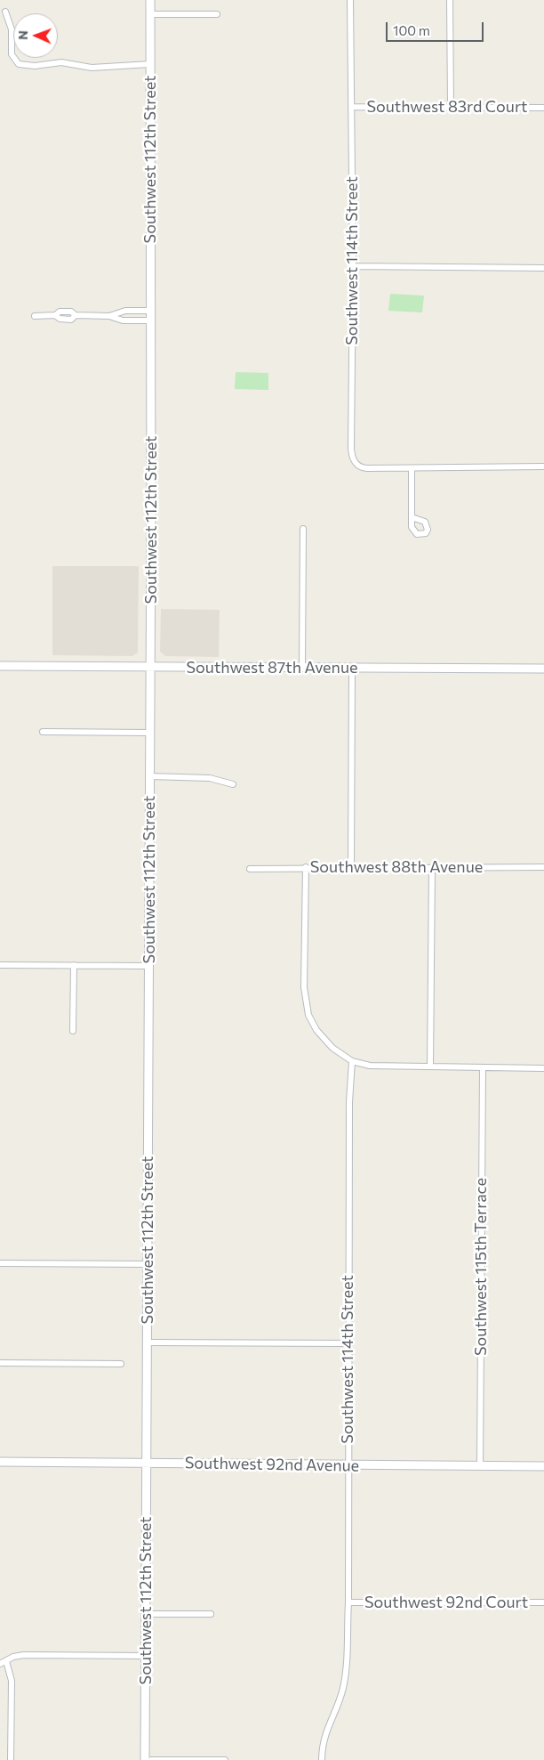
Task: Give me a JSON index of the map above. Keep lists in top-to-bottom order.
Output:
{
  "streets": {
    "main road": ["Southwest 112th Street", "Southwest 87th Avenue", "Southwest 92nd Avenue"],
    "street": [
      "Southwest 83rd Court",
      "Southwest 114th Street",
      "Southwest 88th Avenue",
      "Southwest 115th Terrace",
      "Southwest 92nd Court"
    ]
  },
  "crossings": [
    ["Southwest 83rd Court", "Southwest 114th Street"],
    ["Southwest 112th Street", "Southwest 87th Avenue"],
    ["Southwest 112th Street", "Southwest 92nd Avenue"],
    ["Southwest 114th Street", "Southwest 92nd Avenue"],
    ["Southwest 114th Street", "Southwest 92nd Court"],
    ["Southwest 115th Terrace", "Southwest 92nd Avenue"]
  ],
  "scale_bar": "100 m",
  "north": "left"
}
